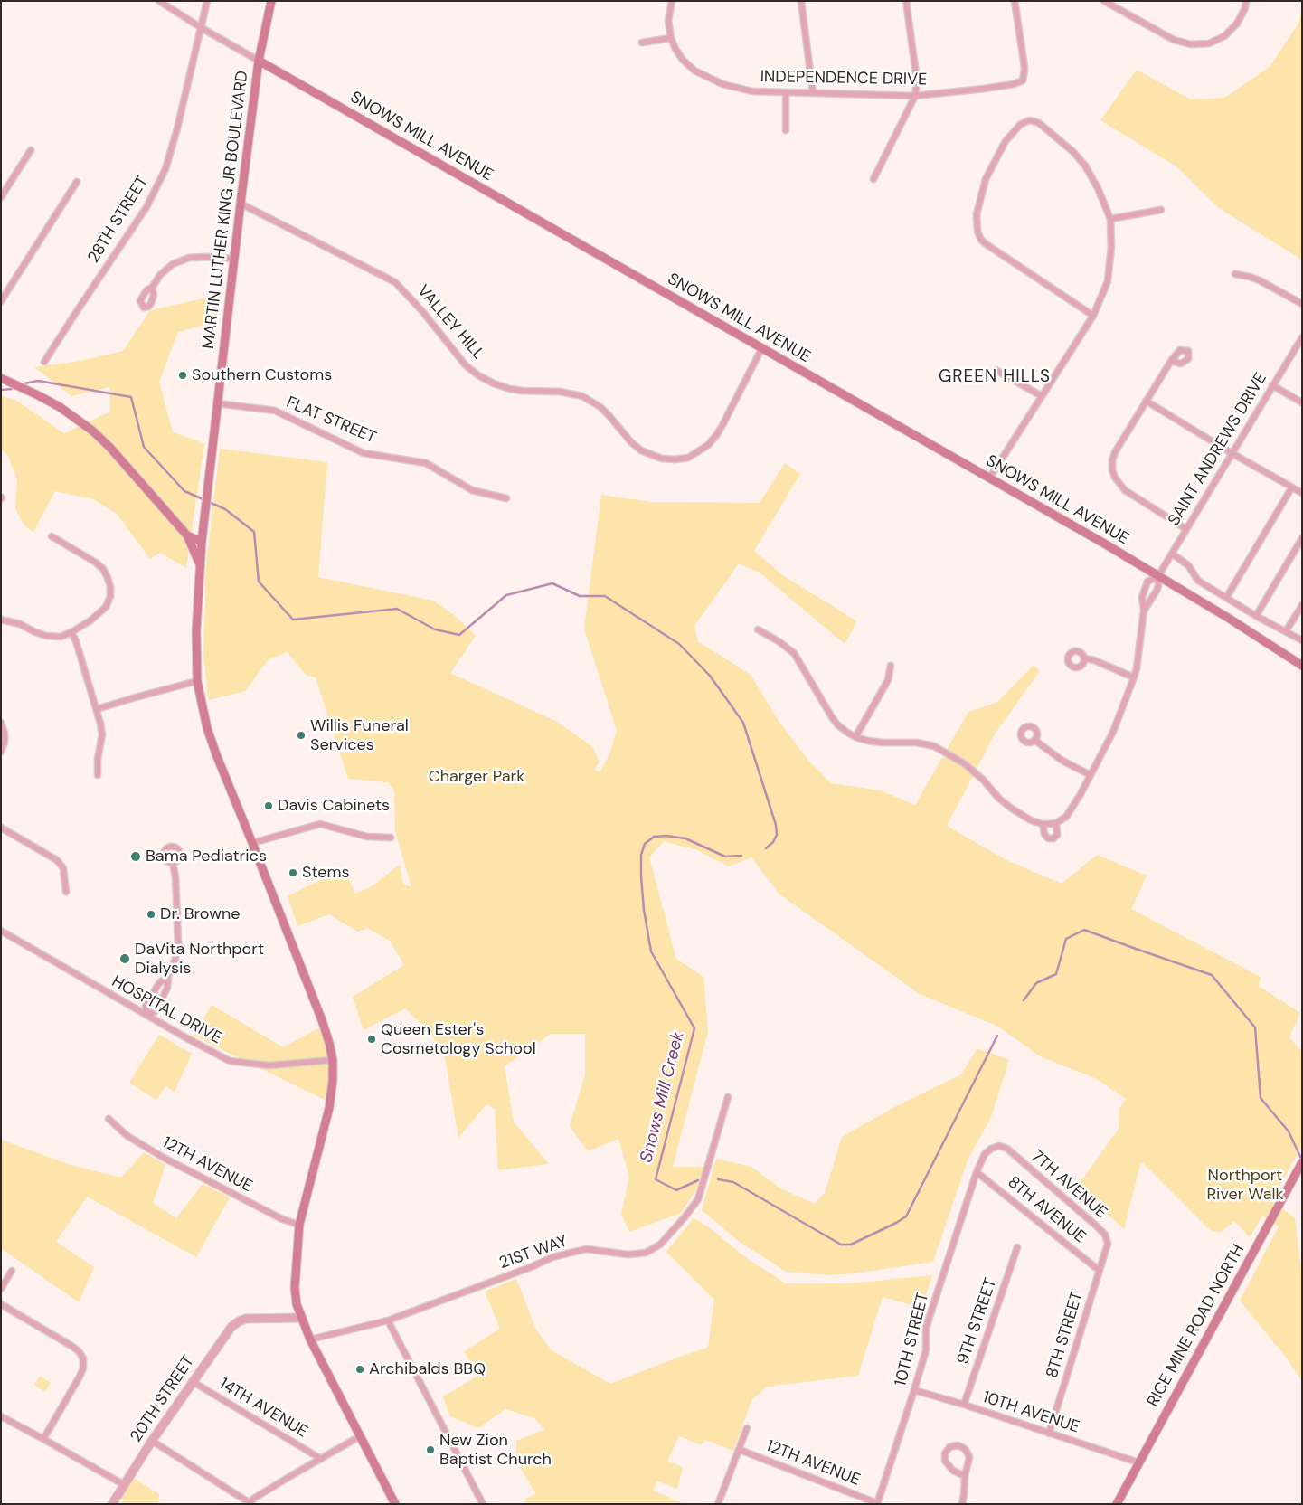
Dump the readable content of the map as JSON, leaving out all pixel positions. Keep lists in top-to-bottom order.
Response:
{
  "streets": {
    "main road": ["SNOWS MILL AVENUE", "MARTIN LUTHER KING JR BOULEVARD", "RICE MINE ROAD NORTH"],
    "street": [
      "INDEPENDENCE DRIVE",
      "28TH STREET",
      "VALLEY HILL",
      "FLAT STREET",
      "SAINT ANDREWS DRIVE",
      "HOSPITAL DRIVE",
      "12TH AVENUE",
      "7TH AVENUE",
      "8TH AVENUE",
      "21ST WAY",
      "9TH STREET",
      "8TH STREET",
      "10TH STREET",
      "20TH STREET",
      "14TH AVENUE",
      "10TH AVENUE"
    ]
  },
  "crossings": [
    ["SNOWS MILL AVENUE", "MARTIN LUTHER KING JR BOULEVARD"],
    ["SNOWS MILL AVENUE", "28TH STREET"],
    ["SNOWS MILL AVENUE", "VALLEY HILL"],
    ["SNOWS MILL AVENUE", "SAINT ANDREWS DRIVE"],
    ["MARTIN LUTHER KING JR BOULEVARD", "VALLEY HILL"],
    ["MARTIN LUTHER KING JR BOULEVARD", "FLAT STREET"],
    ["MARTIN LUTHER KING JR BOULEVARD", "HOSPITAL DRIVE"],
    ["MARTIN LUTHER KING JR BOULEVARD", "12TH AVENUE"],
    ["MARTIN LUTHER KING JR BOULEVARD", "21ST WAY"],
    ["MARTIN LUTHER KING JR BOULEVARD", "20TH STREET"],
    ["12TH AVENUE", "10TH STREET"],
    ["7TH AVENUE", "8TH STREET"],
    ["7TH AVENUE", "10TH STREET"],
    ["8TH AVENUE", "8TH STREET"],
    ["8TH AVENUE", "10TH STREET"],
    ["9TH STREET", "10TH AVENUE"],
    ["RICE MINE ROAD NORTH", "10TH AVENUE"],
    ["8TH STREET", "10TH AVENUE"],
    ["10TH STREET", "10TH AVENUE"],
    ["20TH STREET", "14TH AVENUE"]
  ],
  "districts": ["GREEN HILLS"],
  "water": ["Snows Mill Creek"],
  "parks": ["Charger Park", "Northport River Walk"],
  "places": [
    "Southern Customs",
    "Willis Funeral Services",
    "Davis Cabinets",
    "Bama Pediatrics",
    "Stems",
    "Dr. Browne",
    "DaVita Northport Dialysis",
    "Queen Ester's Cosmetology School",
    "Archibalds BBQ",
    "New Zion Baptist Church"
  ]
}
